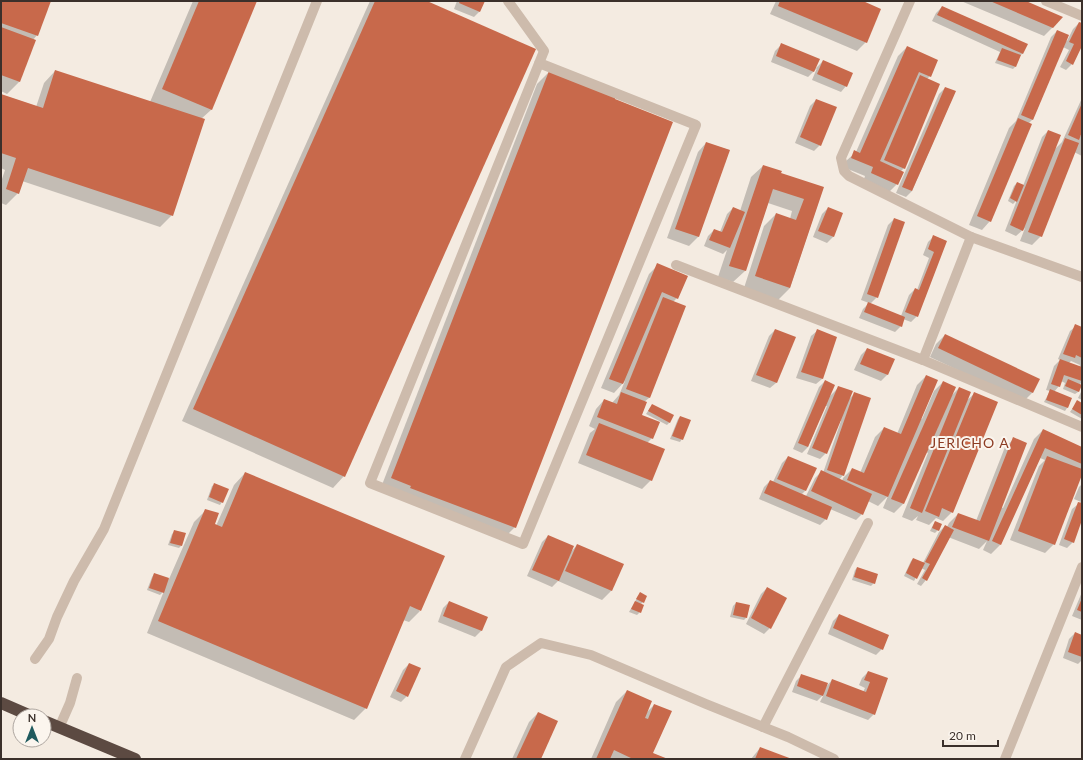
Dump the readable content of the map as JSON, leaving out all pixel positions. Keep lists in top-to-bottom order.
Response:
{
  "districts": ["JERICHO A"],
  "scale_bar": "20 m",
  "north": "top"
}
